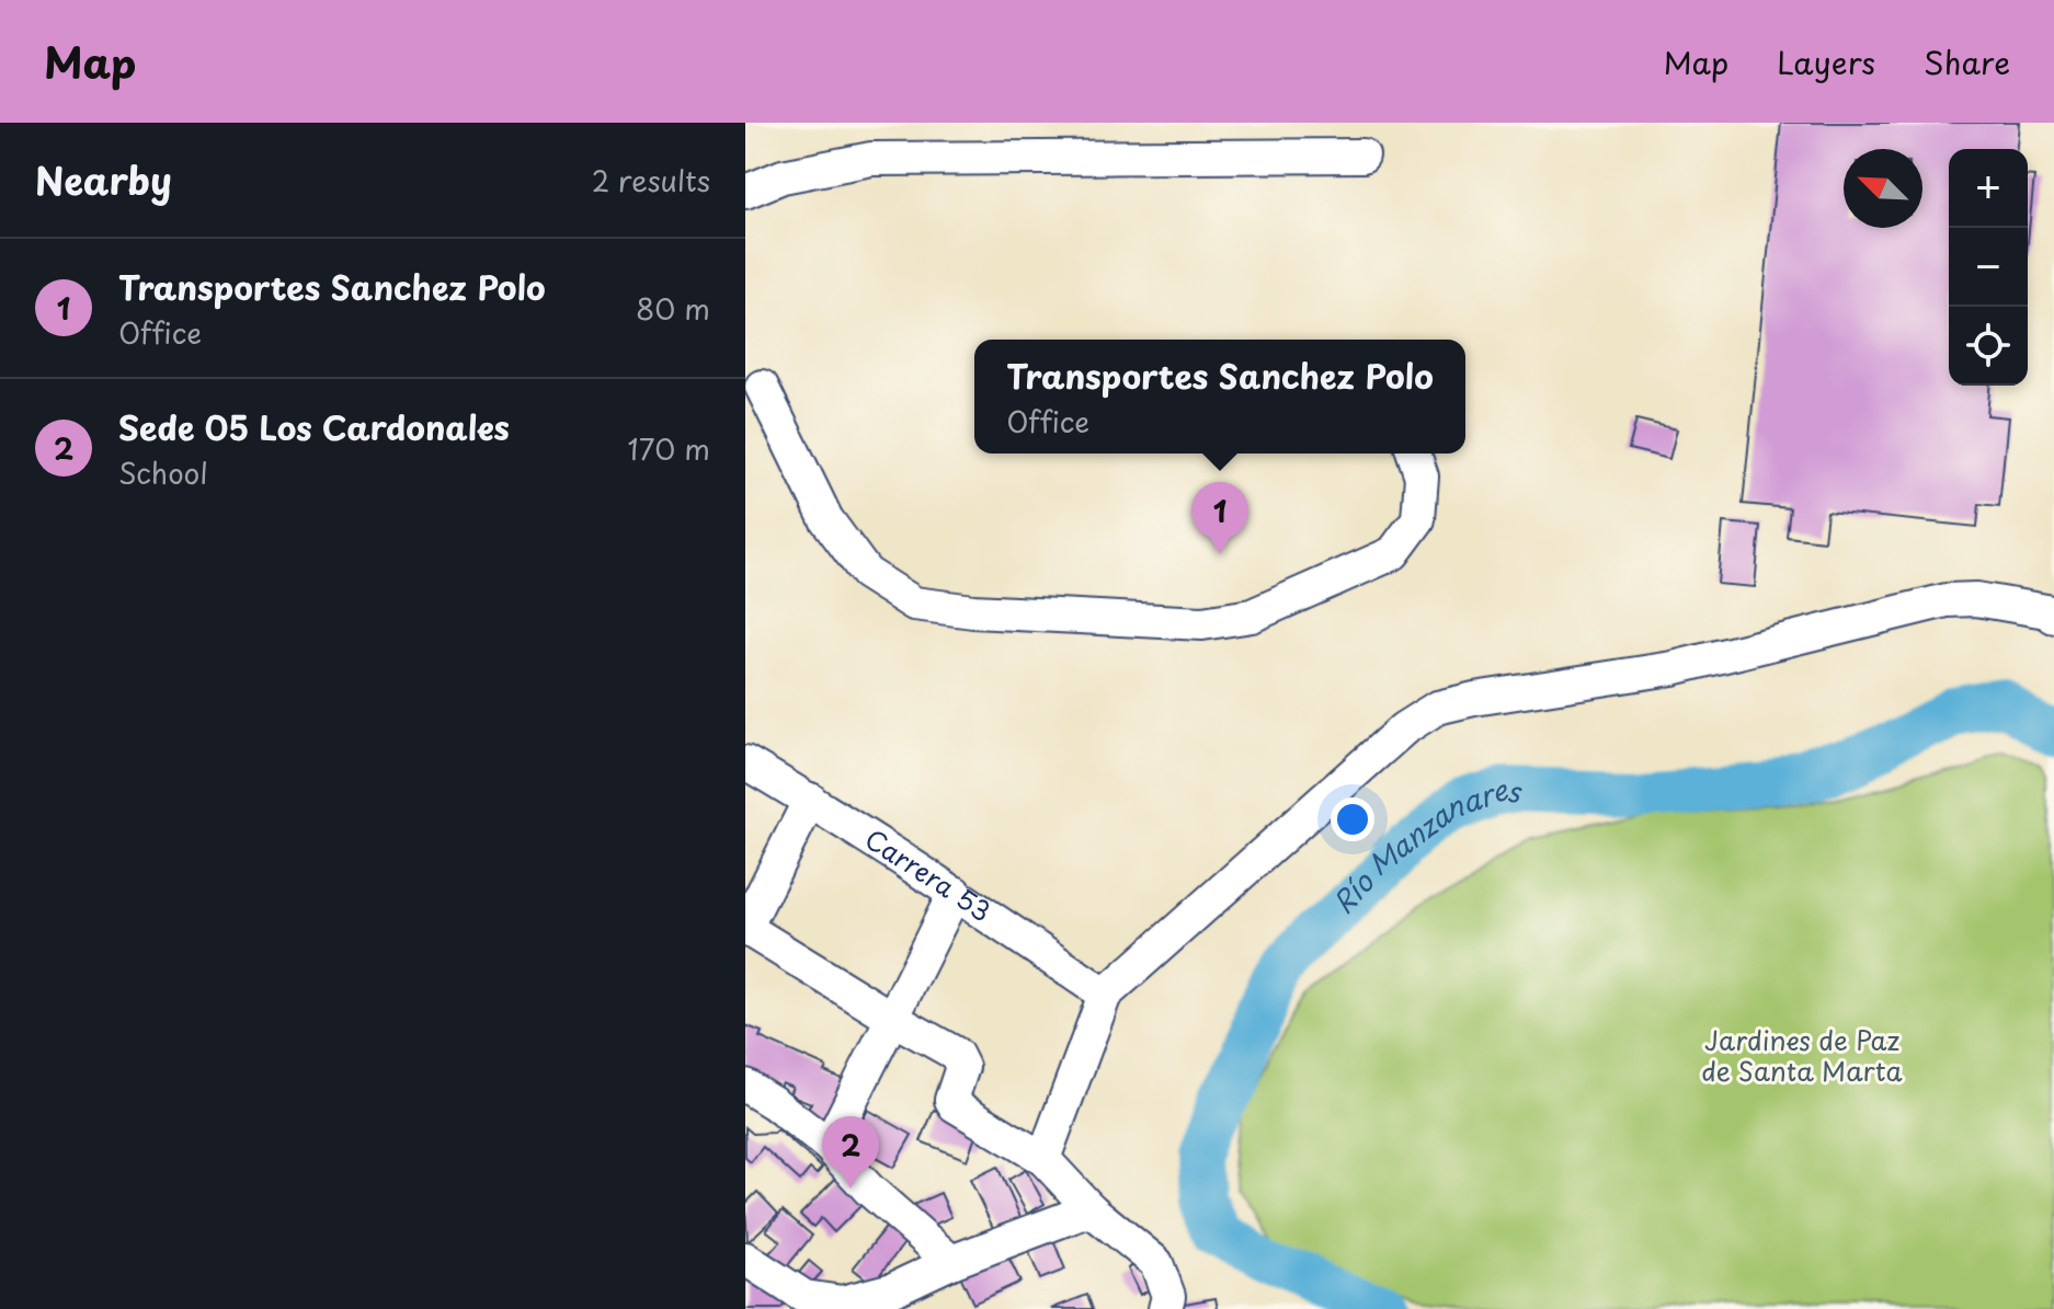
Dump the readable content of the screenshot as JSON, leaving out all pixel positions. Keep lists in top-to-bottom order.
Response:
{
  "streets": {
    "street": ["Carrera 53"]
  },
  "water": ["Río Manzanares"],
  "parks": ["Jardines de Paz de Santa Marta"],
  "north": "top left",
  "page": {
    "header": "Map",
    "nav": ["Map", "Layers", "Share"],
    "heading": ["Nearby", "2 results"],
    "map_buttons": ["+", "−"],
    "list": [
      {
        "mark": "1",
        "name": "Transportes Sanchez Polo",
        "note": "Office",
        "value": "80 m"
      },
      {
        "mark": "2",
        "name": "Sede 05 Los Cardonales",
        "note": "School",
        "value": "170 m"
      }
    ],
    "popup": ["Transportes Sanchez Polo", "Office"],
    "pins": ["1", "2"]
  }
}
